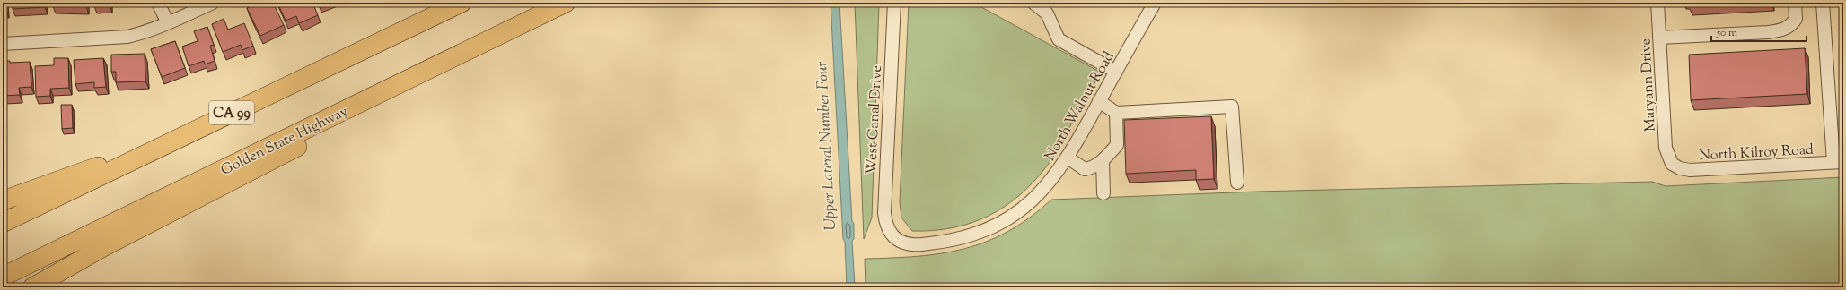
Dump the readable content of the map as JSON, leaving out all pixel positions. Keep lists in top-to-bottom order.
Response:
{
  "streets": {
    "highway": ["CA 99", "Golden State Highway"],
    "street": [
      "Maryann Drive",
      "North Walnut Road",
      "West Canal Drive",
      "North Kilroy Road"
    ]
  },
  "crossings": [
    ["Maryann Drive", "North Kilroy Road"],
    ["North Walnut Road", "West Canal Drive"]
  ],
  "water": ["Upper Lateral Number Four"],
  "scale_bar": "50 m"
}
